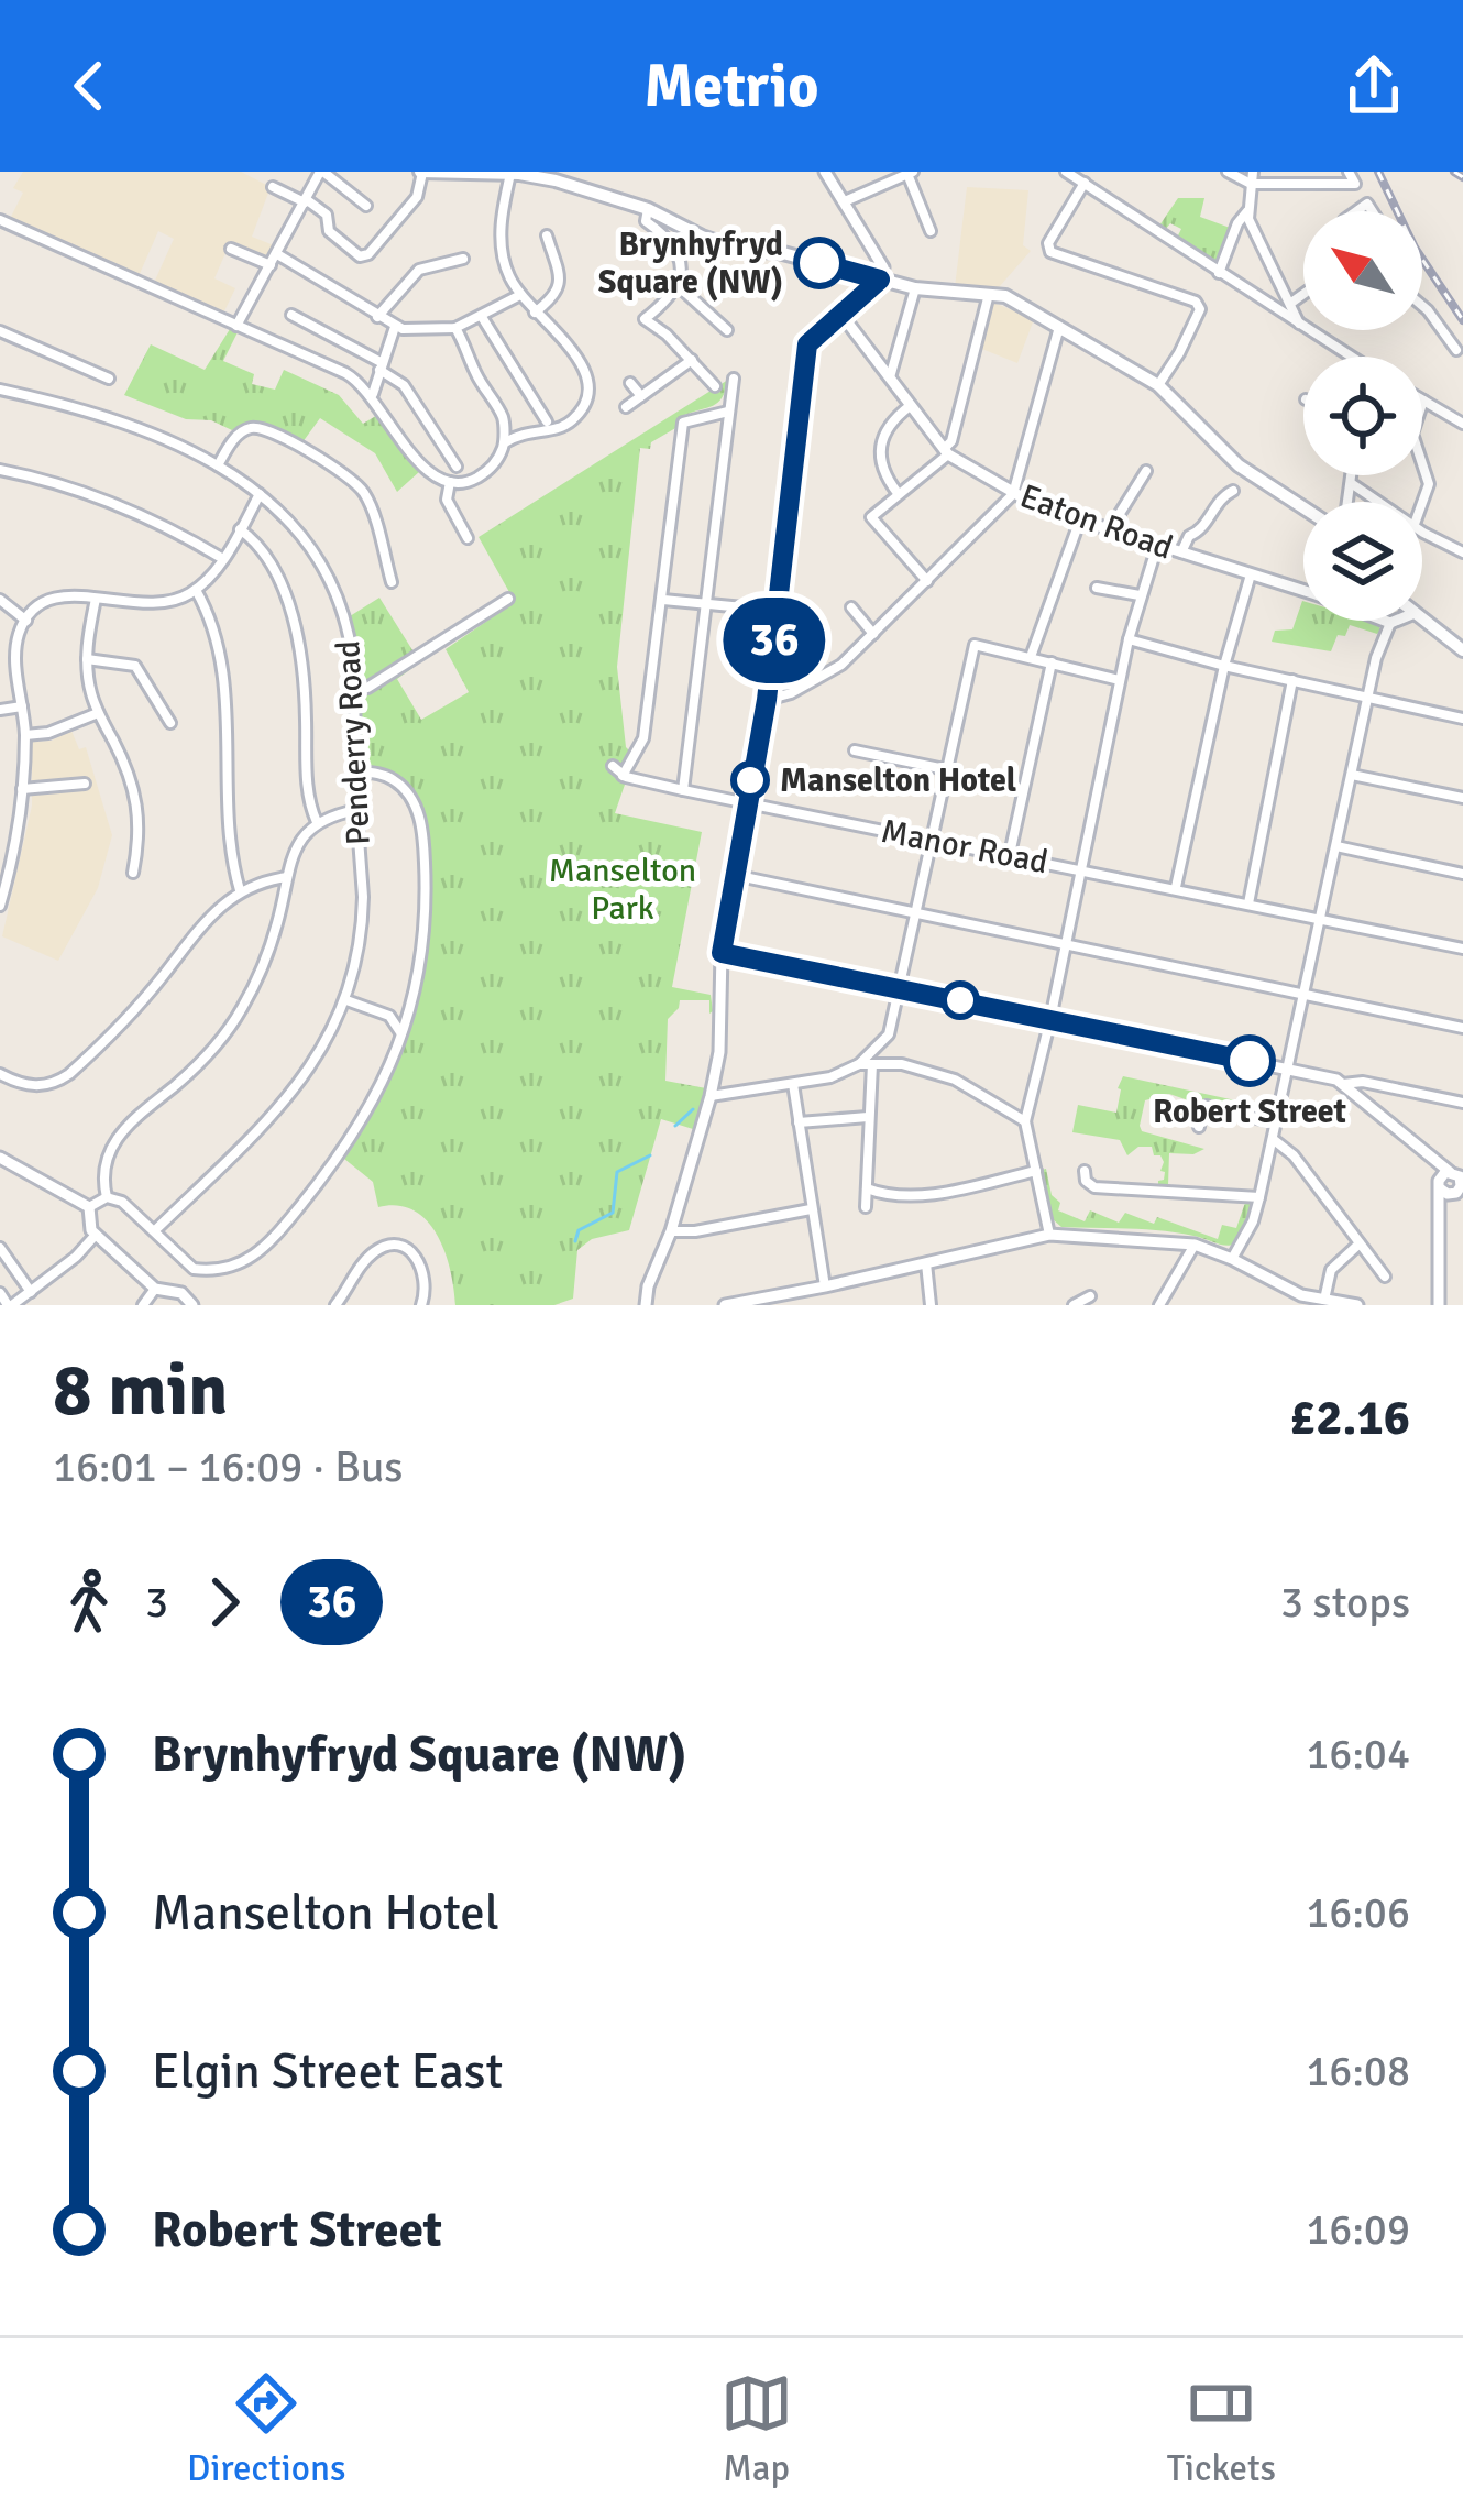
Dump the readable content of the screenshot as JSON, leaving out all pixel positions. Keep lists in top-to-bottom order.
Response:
{
  "streets": {
    "street": ["Eaton Road", "Penderry Road", "Manor Road"]
  },
  "parks": ["Manselton Park"],
  "places": ["Brynhyfryd Square (NW)", "Manselton Hotel", "Robert Street"],
  "lines": ["bus line 36"],
  "north": "top left",
  "page": {
    "header": "Metrio",
    "on_map": "36",
    "heading": ["8 min", "16:01 – 16:09 · Bus", "£2.16"],
    "legs": ["3", "36", "3 stops"],
    "list": [
      {
        "name": "Brynhyfryd Square (NW)",
        "value": "16:04"
      },
      {
        "name": "Manselton Hotel",
        "value": "16:06"
      },
      {
        "name": "Elgin Street East",
        "value": "16:08"
      },
      {
        "name": "Robert Street",
        "value": "16:09"
      }
    ],
    "tabs": ["Directions", "Map", "Tickets"]
  }
}
